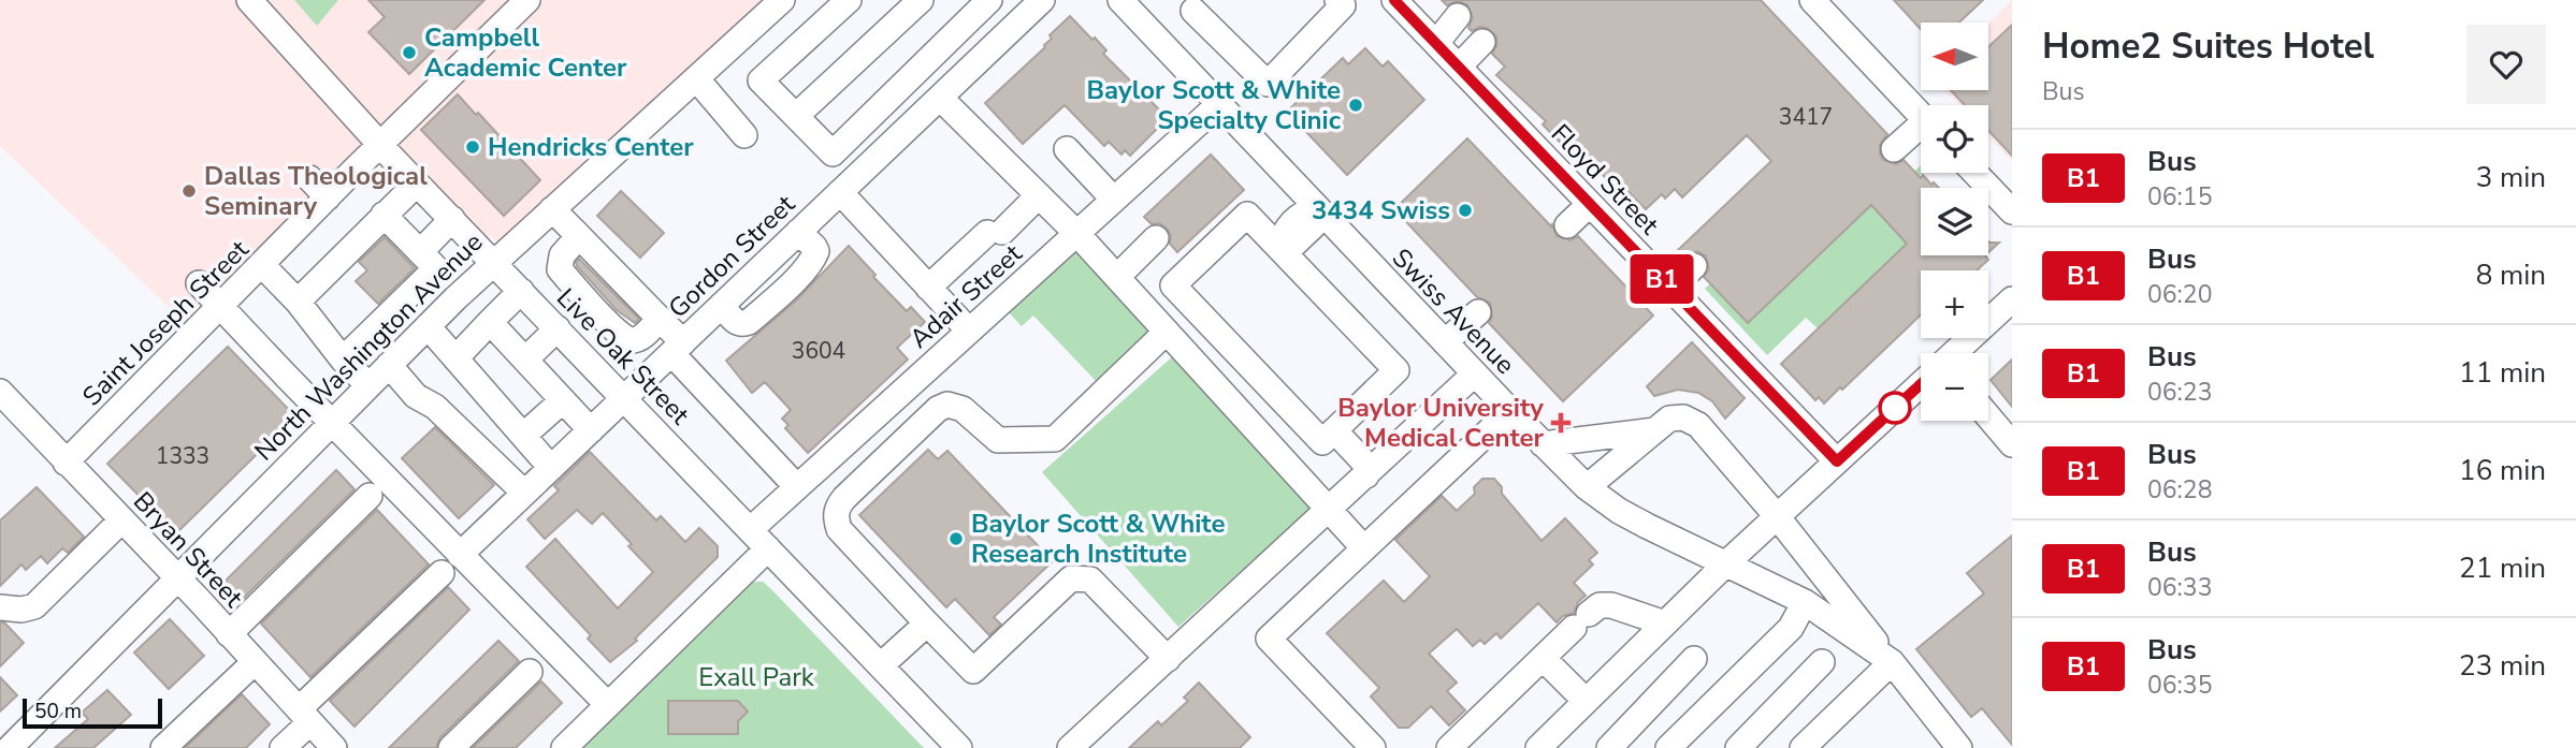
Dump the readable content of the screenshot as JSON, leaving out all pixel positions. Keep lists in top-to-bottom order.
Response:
{
  "streets": {
    "street": [
      "Floyd Street",
      "Gordon Street",
      "Adair Street",
      "Swiss Avenue",
      "Saint Joseph Street",
      "North Washington Avenue",
      "Live Oak Street",
      "Bryan Street"
    ]
  },
  "crossings": [
    ["Gordon Street", "Live Oak Street"],
    ["Adair Street", "Swiss Avenue"],
    ["Adair Street", "Live Oak Street"],
    ["Saint Joseph Street", "Live Oak Street"],
    ["Saint Joseph Street", "Bryan Street"],
    ["North Washington Avenue", "Live Oak Street"],
    ["North Washington Avenue", "Bryan Street"]
  ],
  "parks": ["Exall Park"],
  "places": {
    "other": [
      "Campbell Academic Center",
      "Baylor Scott & White Specialty Clinic",
      "Hendricks Center",
      "Dallas Theological Seminary",
      "3434 Swiss",
      "Baylor Scott & White Research Institute"
    ],
    "health": ["Baylor University Medical Center"]
  },
  "lines": ["bus line B1"],
  "house_numbers": ["3417", "3604", "1333"],
  "scale_bar": "50 m",
  "north": "left",
  "page": {
    "on_map": "B1",
    "heading": ["Home2 Suites Hotel", "Bus"],
    "map_buttons": ["+", "−"],
    "list": [
      {
        "mark": "B1",
        "name": "Bus",
        "note": "06:15",
        "value": "3 min"
      },
      {
        "mark": "B1",
        "name": "Bus",
        "note": "06:20",
        "value": "8 min"
      },
      {
        "mark": "B1",
        "name": "Bus",
        "note": "06:23",
        "value": "11 min"
      },
      {
        "mark": "B1",
        "name": "Bus",
        "note": "06:28",
        "value": "16 min"
      },
      {
        "mark": "B1",
        "name": "Bus",
        "note": "06:33",
        "value": "21 min"
      },
      {
        "mark": "B1",
        "name": "Bus",
        "note": "06:35",
        "value": "23 min"
      }
    ],
    "scale": "50 m"
  }
}
